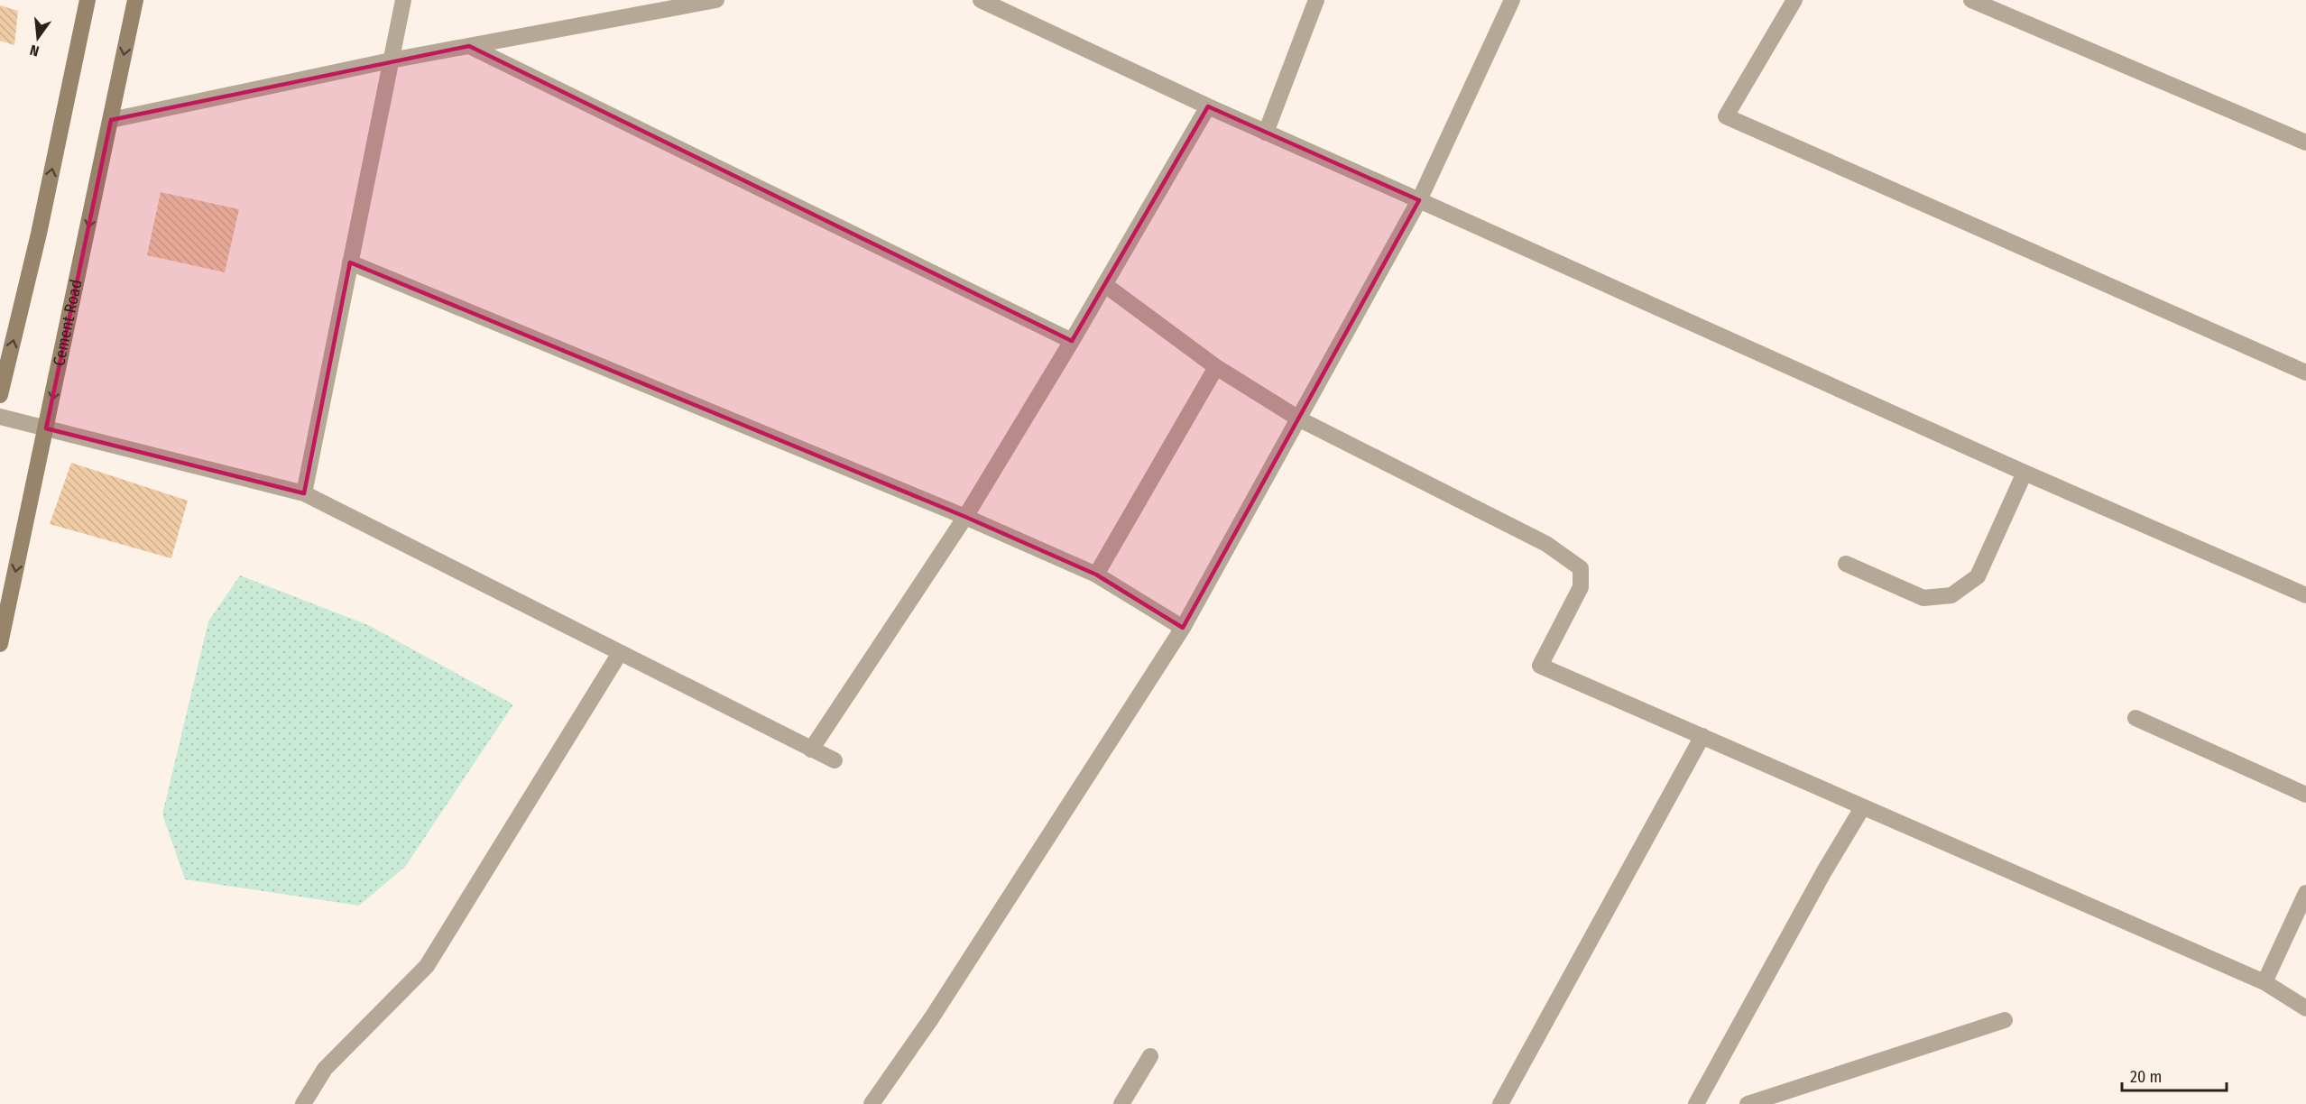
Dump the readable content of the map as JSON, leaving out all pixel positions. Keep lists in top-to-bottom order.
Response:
{
  "streets": {
    "main road": ["Cement Road"]
  },
  "scale_bar": "20 m",
  "north": "bottom"
}
